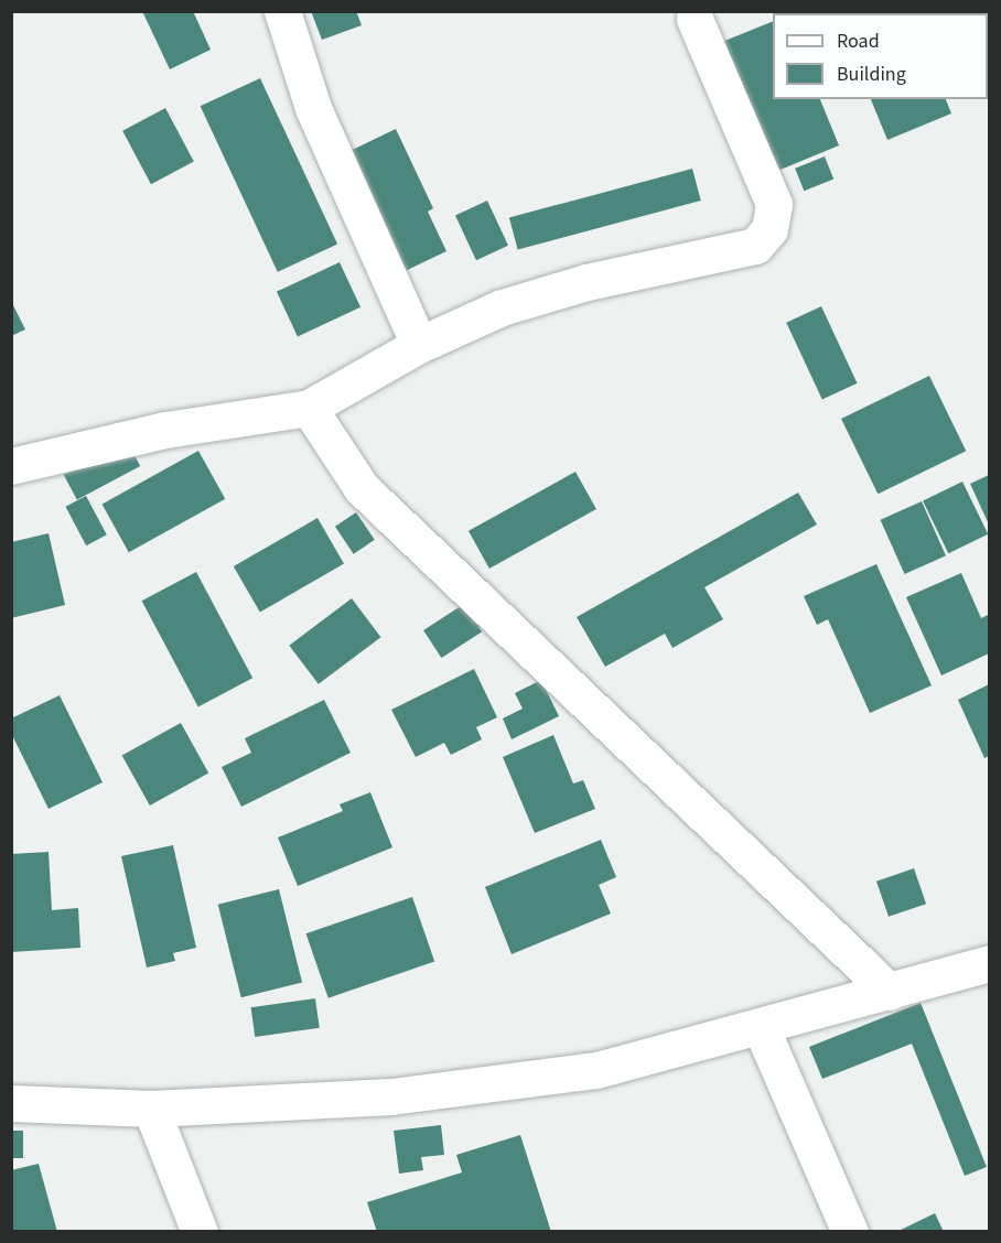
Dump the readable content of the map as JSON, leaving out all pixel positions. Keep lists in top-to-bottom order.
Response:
{
  "legend": ["Road", "Building"]
}
